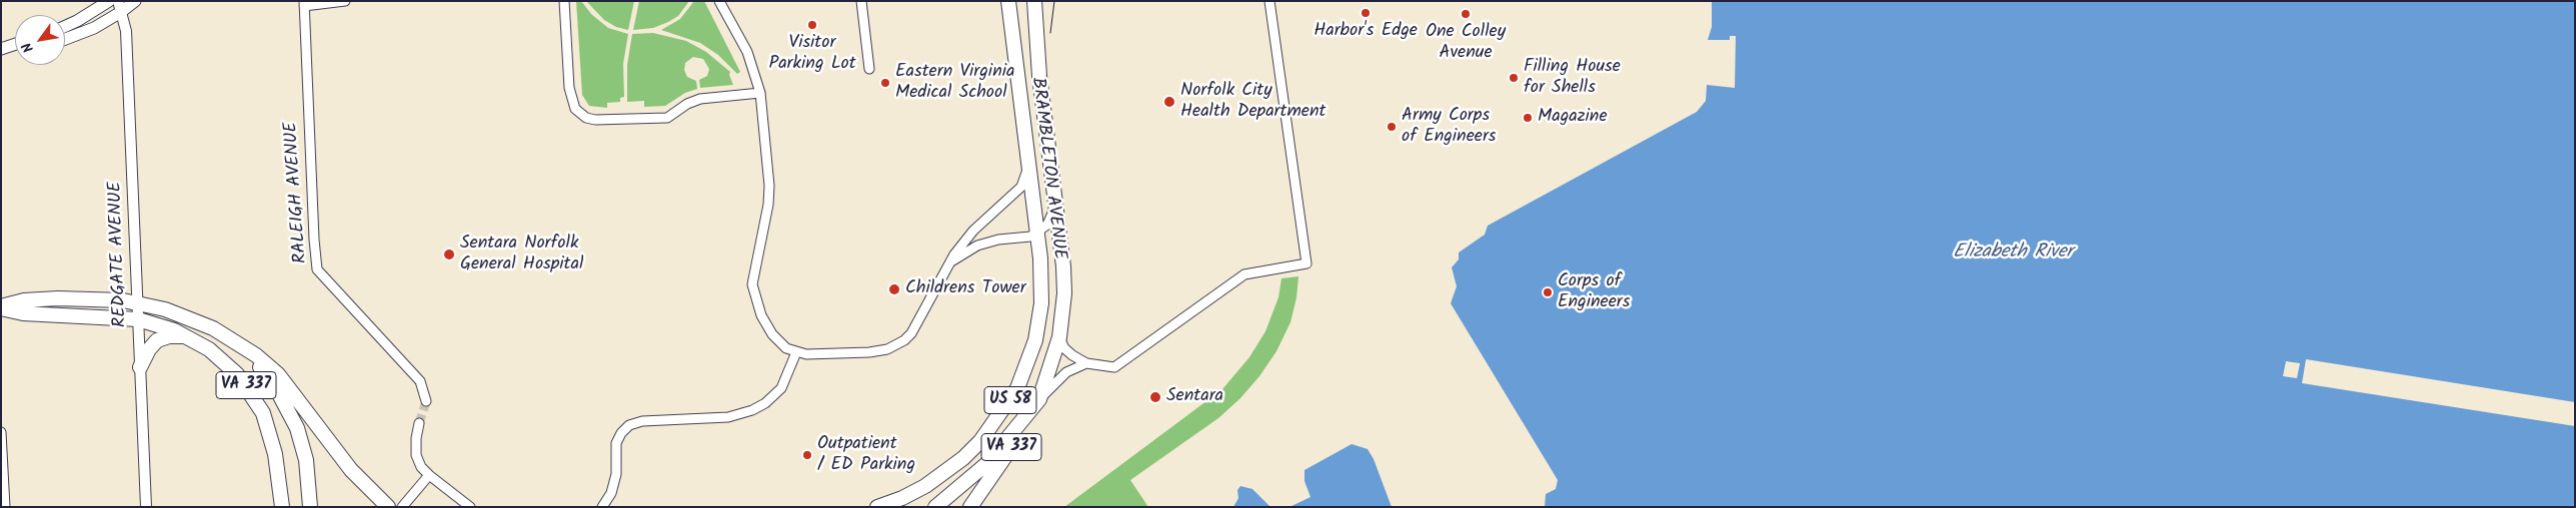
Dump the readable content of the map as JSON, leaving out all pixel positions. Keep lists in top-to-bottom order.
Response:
{
  "streets": {
    "main road": ["BRAMBLETON AVENUE", "VA 337", "US 58"],
    "street": ["RALEIGH AVENUE", "REDGATE AVENUE"]
  },
  "crossings": [
    ["BRAMBLETON AVENUE", "VA 337"],
    ["REDGATE AVENUE", "VA 337"]
  ],
  "water": ["Elizabeth River"],
  "places": [
    "Harbor's Edge",
    "One Colley Avenue",
    "Visitor Parking Lot",
    "Filling House for Shells",
    "Eastern Virginia Medical School",
    "Norfolk City Health Department",
    "Magazine",
    "Army Corps of Engineers",
    "Sentara Norfolk General Hospital",
    "Childrens Tower",
    "Corps of Engineers",
    "Sentara",
    "Outpatient / ED Parking"
  ],
  "north": "bottom left"
}
